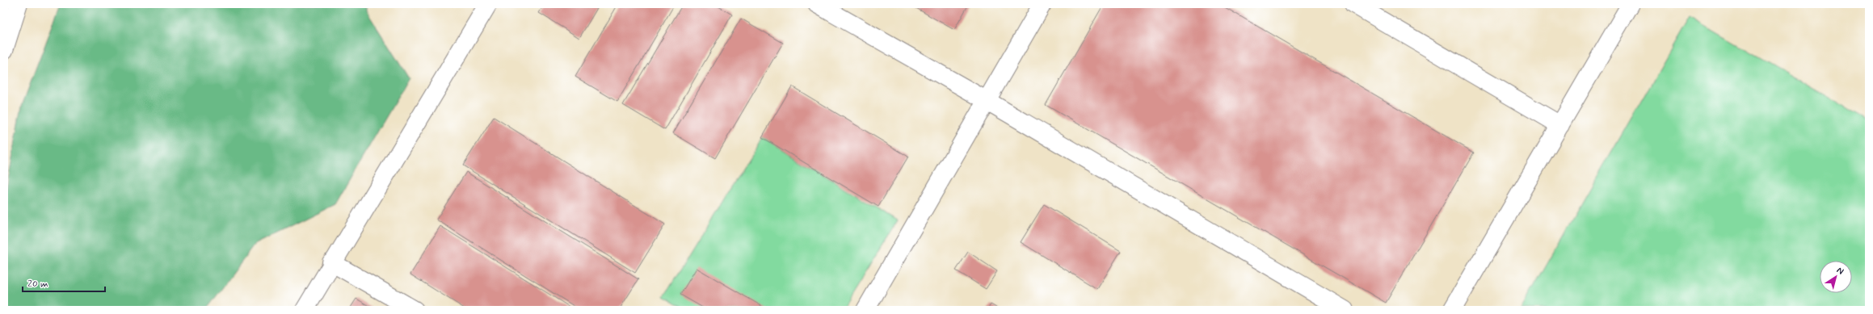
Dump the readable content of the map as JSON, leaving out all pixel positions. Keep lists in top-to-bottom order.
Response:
{
  "scale_bar": "20 m",
  "north": "top right"
}
